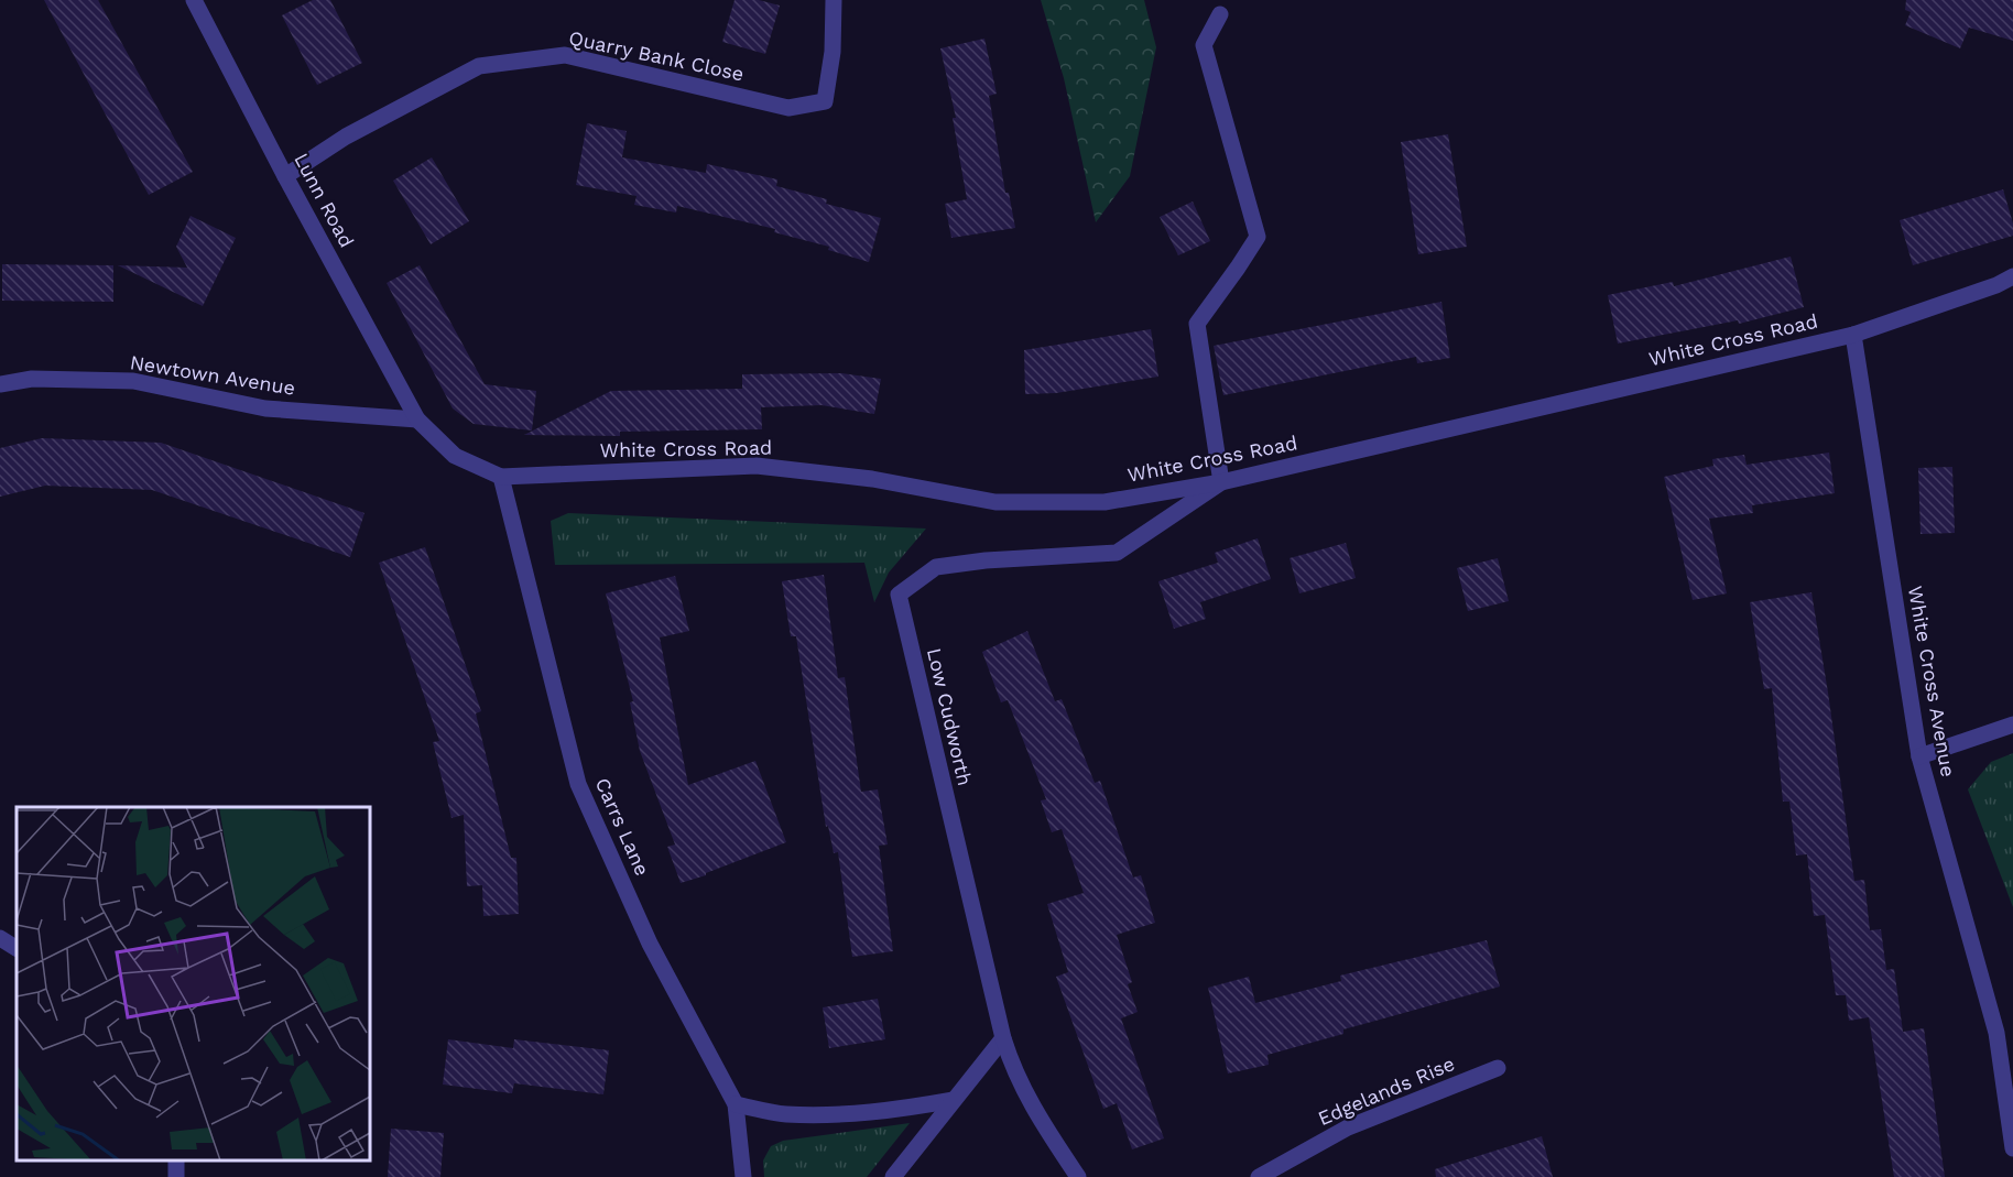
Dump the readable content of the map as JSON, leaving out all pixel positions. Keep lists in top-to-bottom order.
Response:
{
  "streets": {
    "street": [
      "Quarry Bank Close",
      "Lunn Road",
      "White Cross Road",
      "Newtown Avenue",
      "White Cross Avenue",
      "Low Cudworth",
      "Carrs Lane",
      "Edgelands Rise"
    ]
  },
  "crossings": [
    ["Quarry Bank Close", "Lunn Road"],
    ["Lunn Road", "White Cross Road"],
    ["Lunn Road", "Newtown Avenue"],
    ["White Cross Road", "Newtown Avenue"],
    ["White Cross Road", "White Cross Avenue"],
    ["White Cross Road", "Low Cudworth"],
    ["White Cross Road", "Carrs Lane"]
  ]
}
